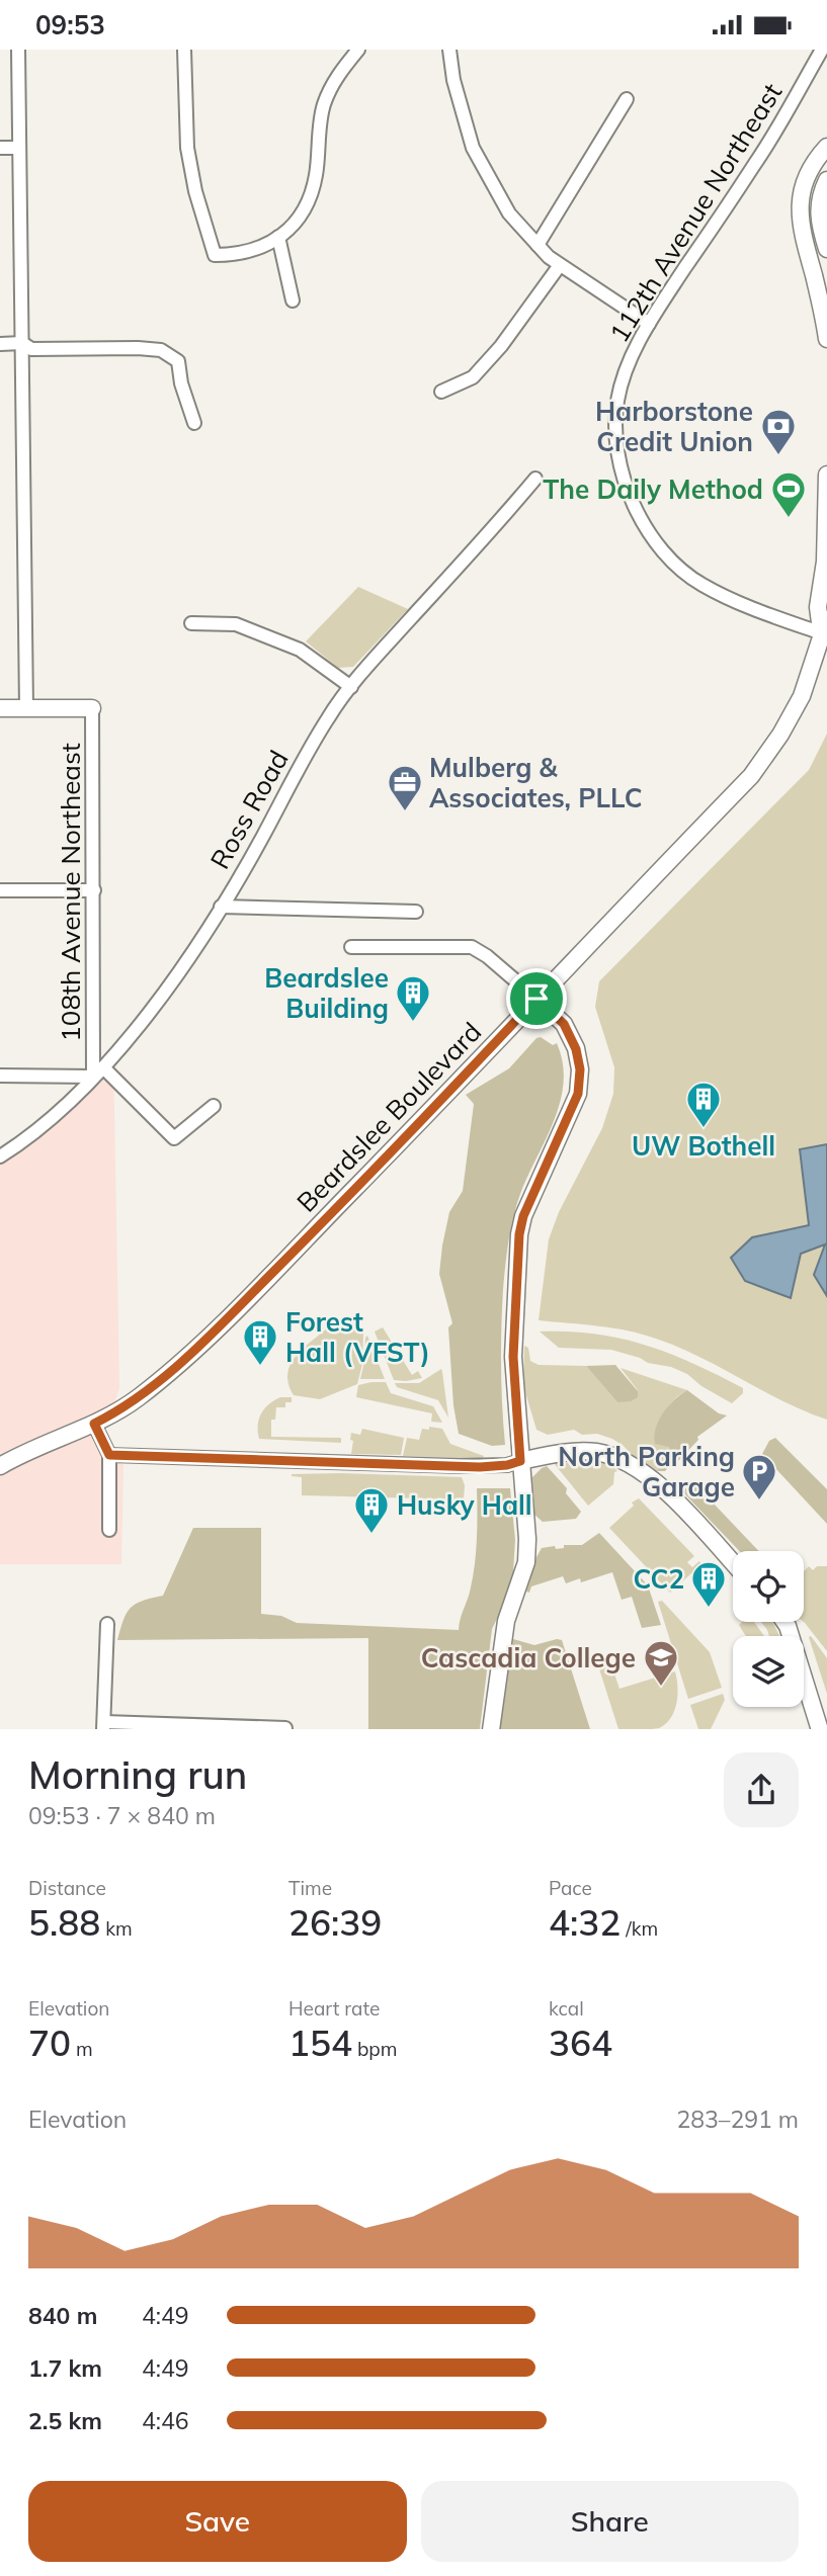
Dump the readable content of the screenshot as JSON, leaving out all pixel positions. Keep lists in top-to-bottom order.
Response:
{
  "streets": {
    "main road": ["Beardslee Boulevard"],
    "street": ["112th Avenue Northeast", "Ross Road", "108th Avenue Northeast"]
  },
  "crossings": [
    ["112th Avenue Northeast", "Beardslee Boulevard"],
    ["Ross Road", "108th Avenue Northeast"]
  ],
  "places": {
    "bank": ["Harborstone Credit Union"],
    "sports": ["The Daily Method"],
    "office": ["Mulberg & Associates, PLLC"],
    "building": [
      "Beardslee Building",
      "UW Bothell",
      "Forest Hall (VFST)",
      "Husky Hall",
      "CC2"
    ],
    "parking": ["North Parking Garage"],
    "school or university": ["Cascadia College"]
  },
  "page": {
    "status": "09:53",
    "heading": ["Morning run", "09:53 · 7 × 840 m"],
    "stats": [
      ["Distance", "5.88 km"],
      ["Time", "26:39"],
      ["Pace", "4:32 /km"],
      ["Elevation", "70 m"],
      ["Heart rate", "154 bpm"],
      ["kcal", "364"]
    ],
    "chart": ["Elevation", "283–291 m"],
    "list": [
      {
        "name": "840 m",
        "note": "4:49"
      },
      {
        "name": "1.7 km",
        "note": "4:49"
      },
      {
        "name": "2.5 km",
        "note": "4:46"
      }
    ],
    "buttons": ["Save", "Share"]
  }
}
